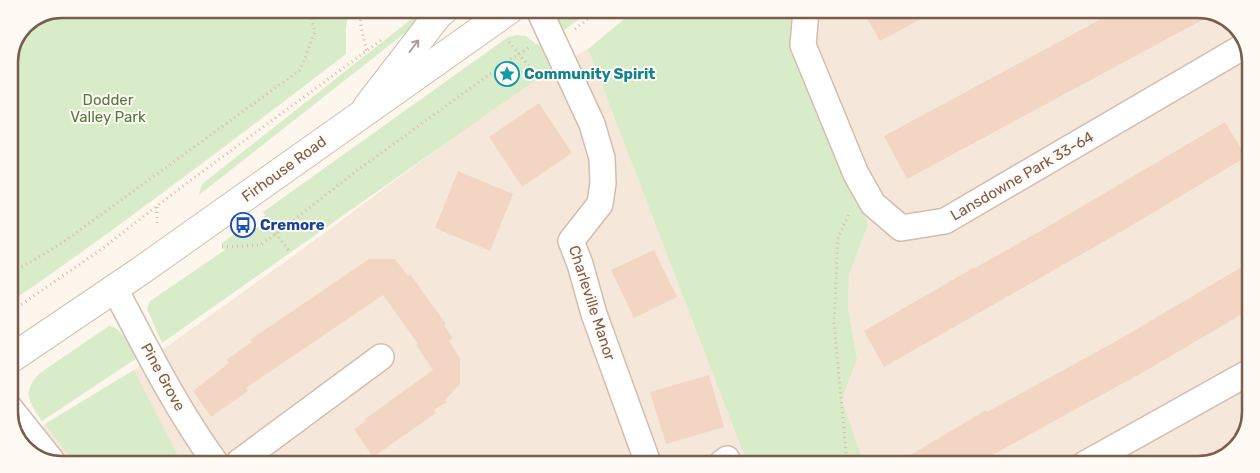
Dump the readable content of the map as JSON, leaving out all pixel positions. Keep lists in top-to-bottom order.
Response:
{
  "streets": {
    "main road": ["Firhouse Road"],
    "street": ["Lansdowne Park 33-64", "Charleville Manor", "Pine Grove"]
  },
  "crossings": [
    ["Firhouse Road", "Pine Grove"]
  ],
  "parks": ["Dodder Valley Park"],
  "places": {
    "place": ["Community Spirit"],
    "bus stop": ["Cremore"]
  }
}
